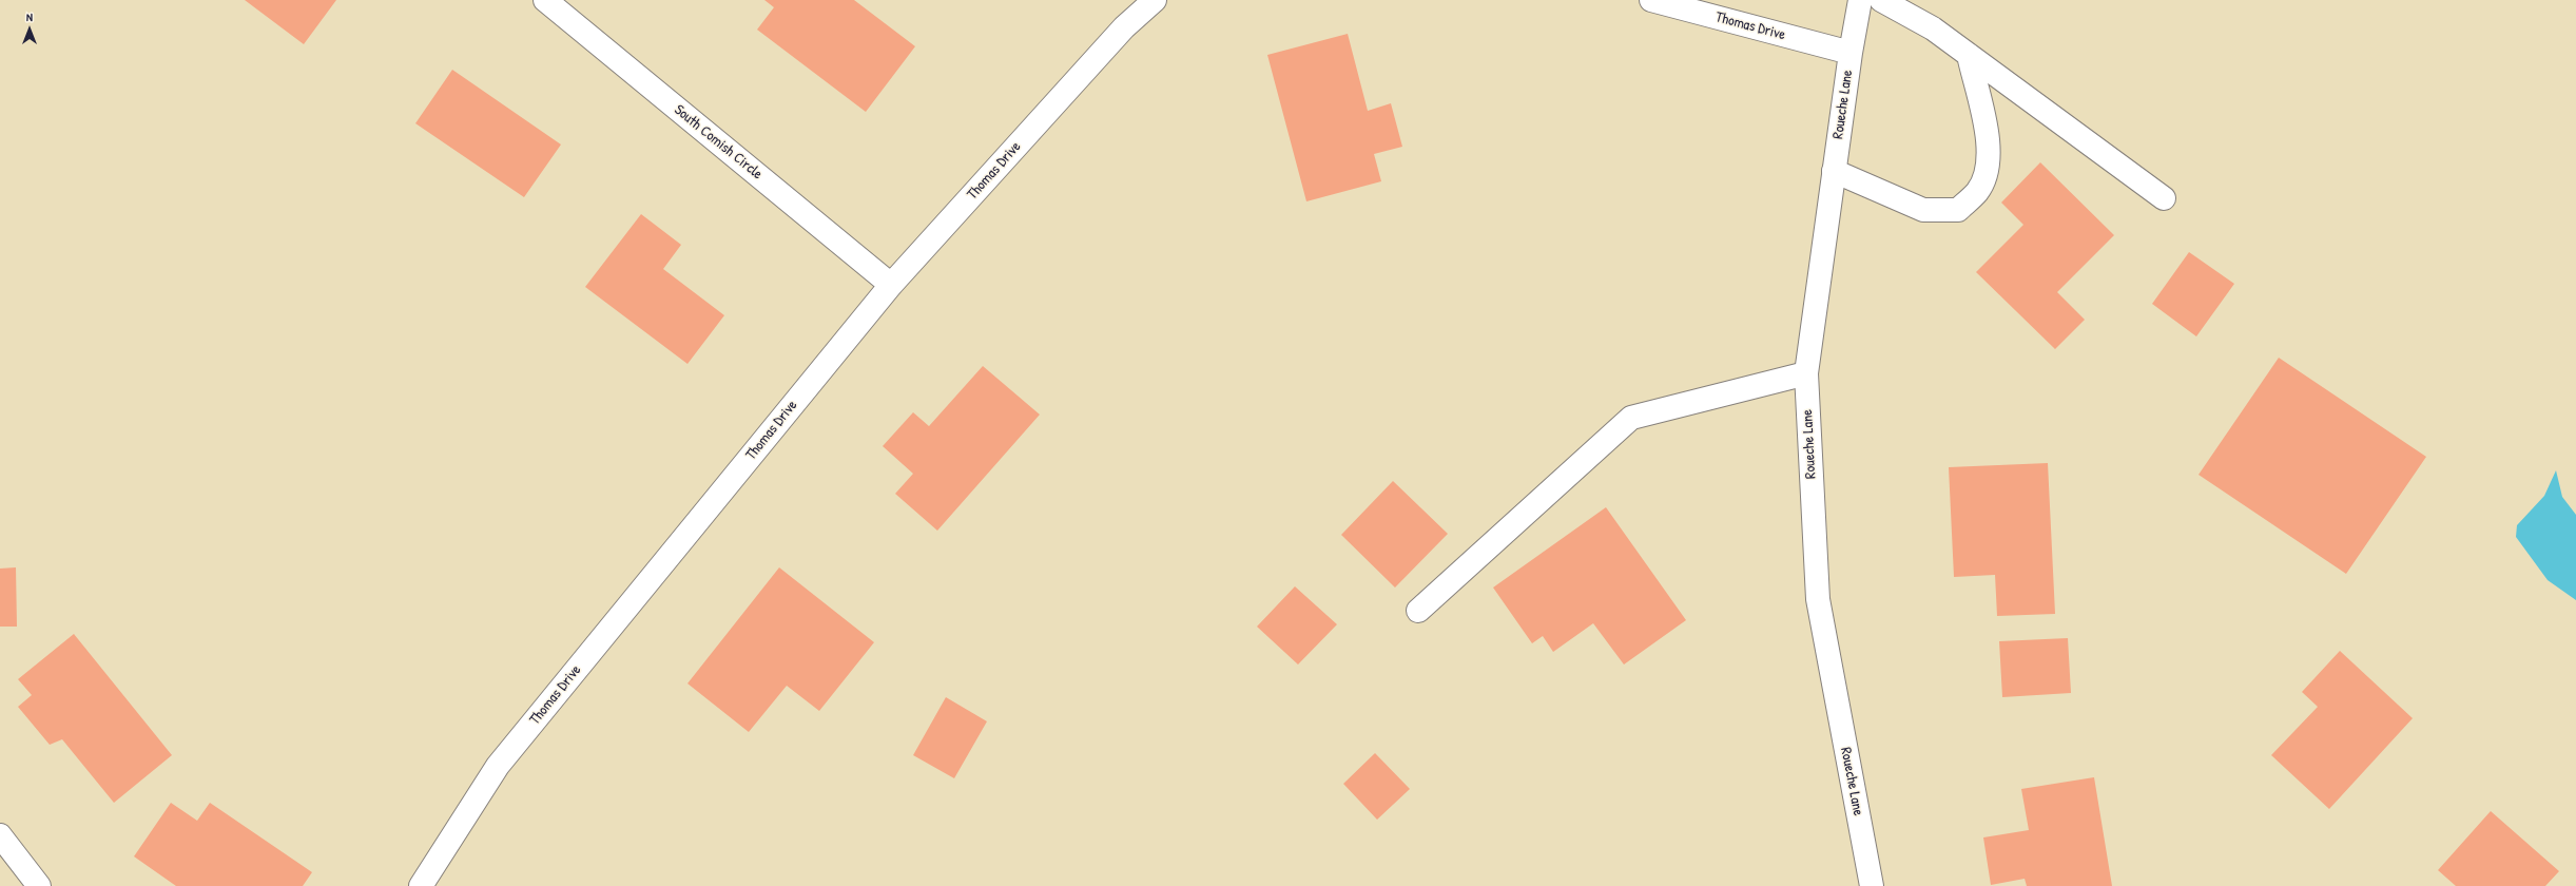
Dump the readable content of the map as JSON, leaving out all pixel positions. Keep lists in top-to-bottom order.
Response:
{
  "streets": {
    "street": ["Thomas Drive", "Roueche Lane", "South Comish Circle"]
  },
  "crossings": [
    ["Thomas Drive", "Roueche Lane"],
    ["Thomas Drive", "South Comish Circle"]
  ],
  "north": "top"
}
